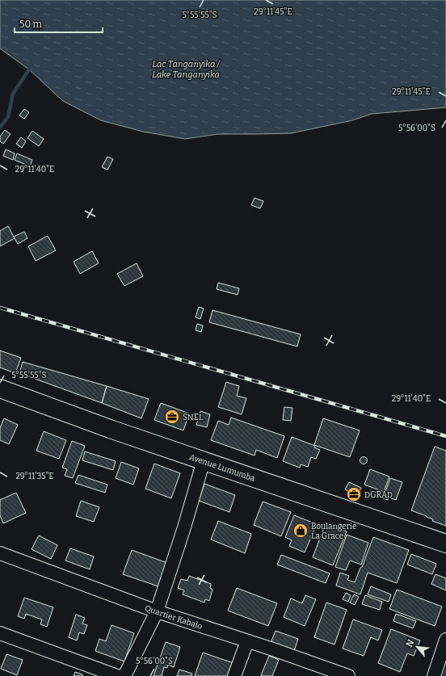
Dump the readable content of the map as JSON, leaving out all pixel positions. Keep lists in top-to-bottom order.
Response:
{
  "streets": {
    "highway": ["Avenue Lumumba"],
    "street": ["Quartier Kabalo"]
  },
  "water": ["Lac Tanganyika / Lake Tanganyika"],
  "places": {
    "office": ["SNEL", "DGRAD"],
    "shop": ["Boulangerie La Grace"]
  },
  "scale_bar": "50 m",
  "north": "top left",
  "coordinates": [
    "29°11'45\"E",
    "5°55'55\"S",
    "5°56'00\"S",
    "29°11'40\"E",
    "29°11'35\"E"
  ]
}
